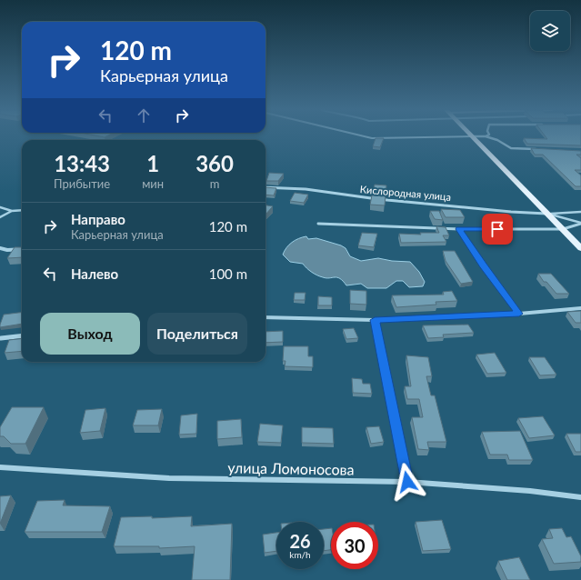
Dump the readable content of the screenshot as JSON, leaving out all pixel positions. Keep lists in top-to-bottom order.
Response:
{
  "streets": {
    "street": ["Кислородная улица", "улица Ломоносова"]
  },
  "page": {
    "turn": ["120 m", "Карьерная улица"],
    "eta": [
      "13:43",
      "Прибытие",
      "1",
      "мин",
      "360",
      "m"
    ],
    "list": [
      {
        "name": "Направо",
        "note": "Карьерная улица",
        "value": "120 m"
      },
      {
        "name": "Налево",
        "value": "100 m"
      }
    ],
    "buttons": ["Выход", "Поделиться"],
    "speed": "26 km/h",
    "limit": "30"
  }
}
